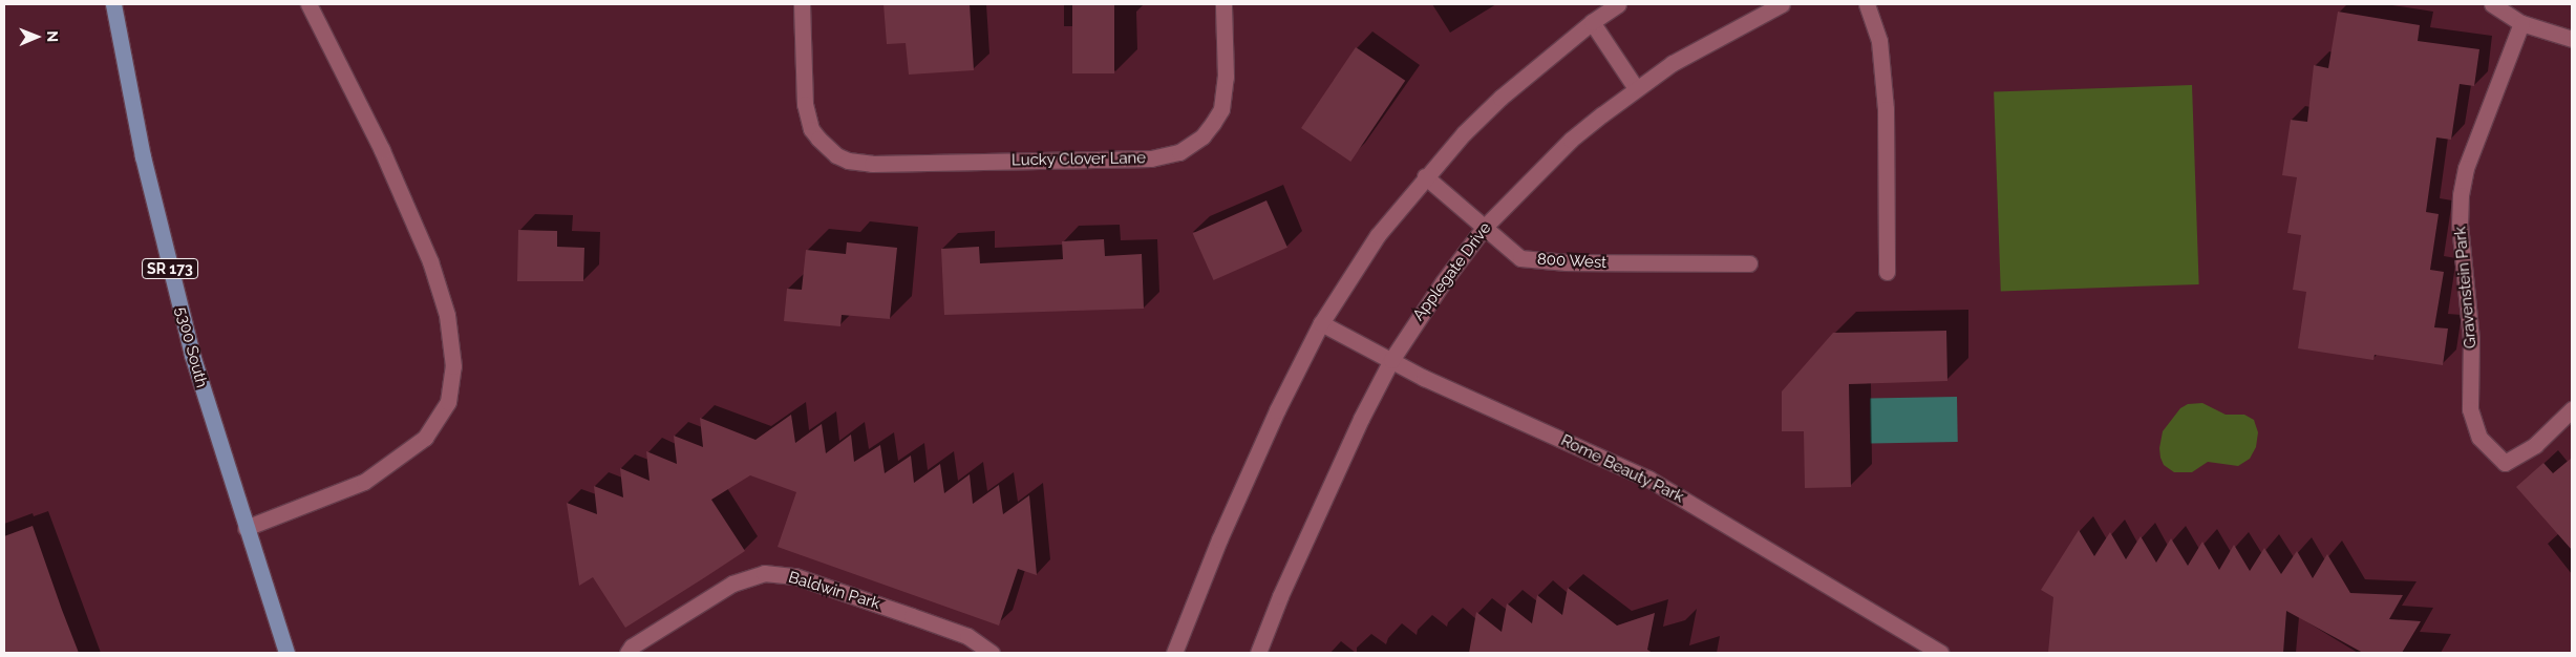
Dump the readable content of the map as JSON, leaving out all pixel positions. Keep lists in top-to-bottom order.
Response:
{
  "streets": {
    "main road": ["SR 173", "5300 South"],
    "street": [
      "Lucky Clover Lane",
      "800 West",
      "Applegate Drive",
      "Gravenstein Park",
      "Rome Beauty Park",
      "Baldwin Park"
    ]
  },
  "crossings": [
    ["800 West", "Applegate Drive"],
    ["Applegate Drive", "Rome Beauty Park"]
  ],
  "north": "right"
}
